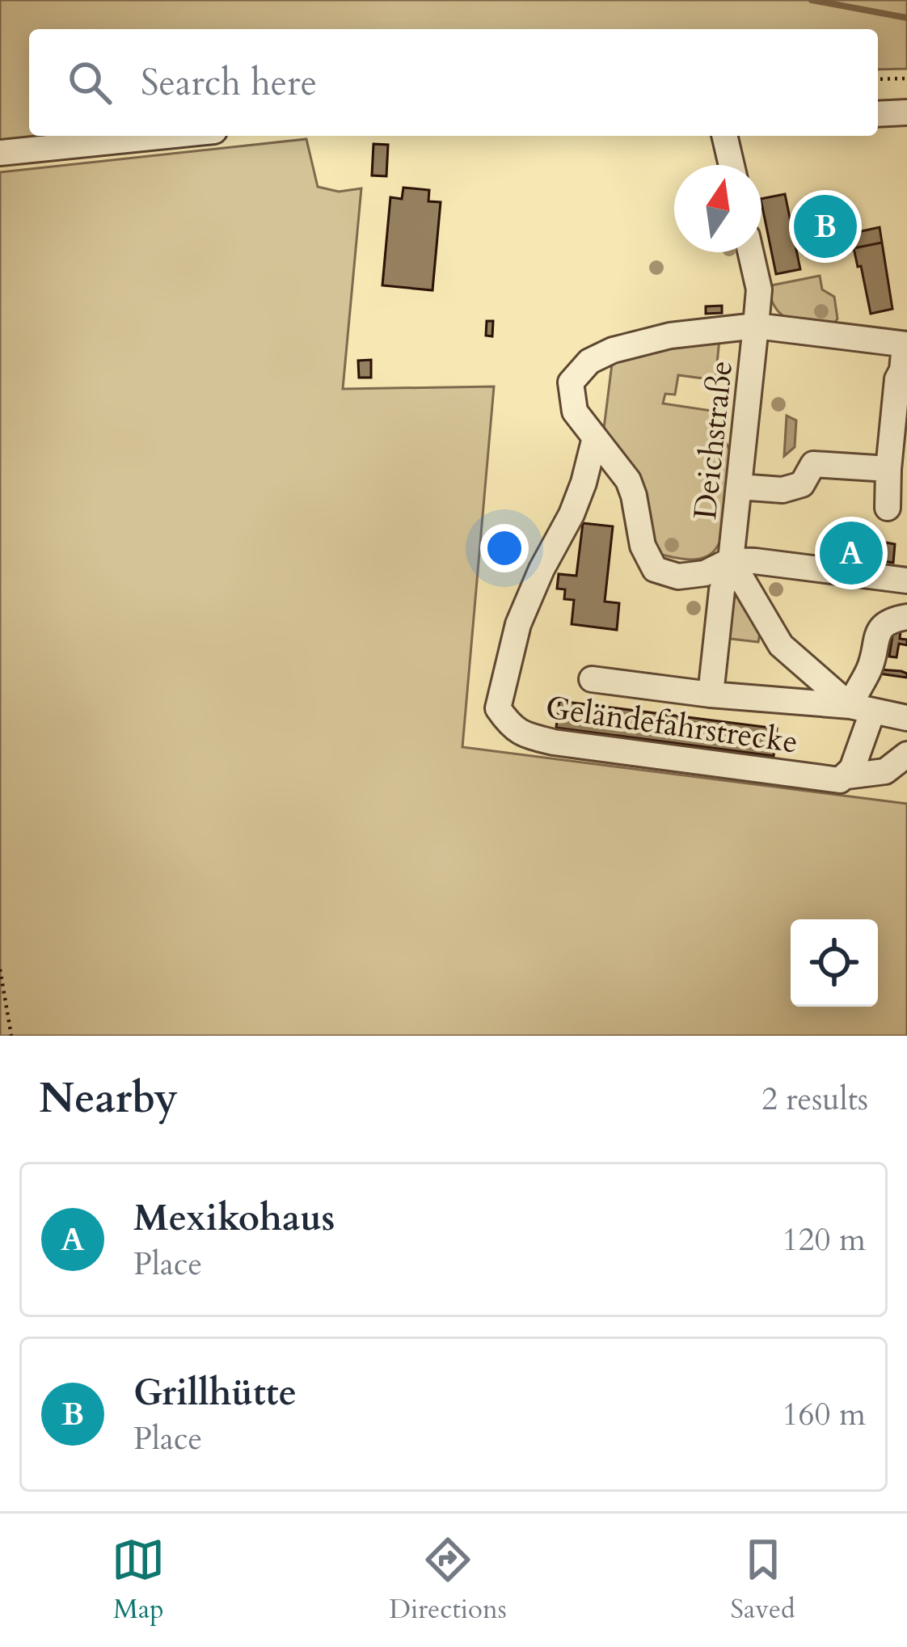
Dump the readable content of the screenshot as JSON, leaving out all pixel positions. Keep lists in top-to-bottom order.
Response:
{
  "streets": {
    "street": ["Deichstraße", "Geländefahrstrecke"]
  },
  "north": "top",
  "page": {
    "search": "Search here",
    "pins": ["B", "A"],
    "heading": ["Nearby", "2 results"],
    "list": [
      {
        "mark": "A",
        "name": "Mexikohaus",
        "note": "Place",
        "value": "120 m"
      },
      {
        "mark": "B",
        "name": "Grillhütte",
        "note": "Place",
        "value": "160 m"
      }
    ],
    "nav": ["Map", "Directions", "Saved"]
  }
}
